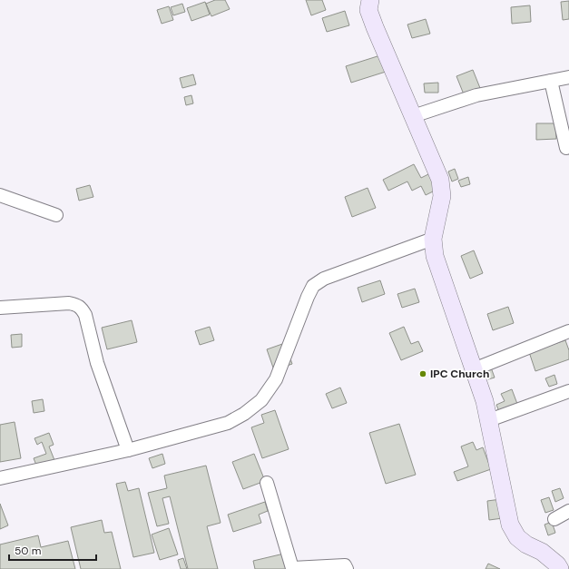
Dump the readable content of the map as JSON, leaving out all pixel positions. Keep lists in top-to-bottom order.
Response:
{
  "places": ["IPC Church"],
  "scale_bar": "50 m"
}
